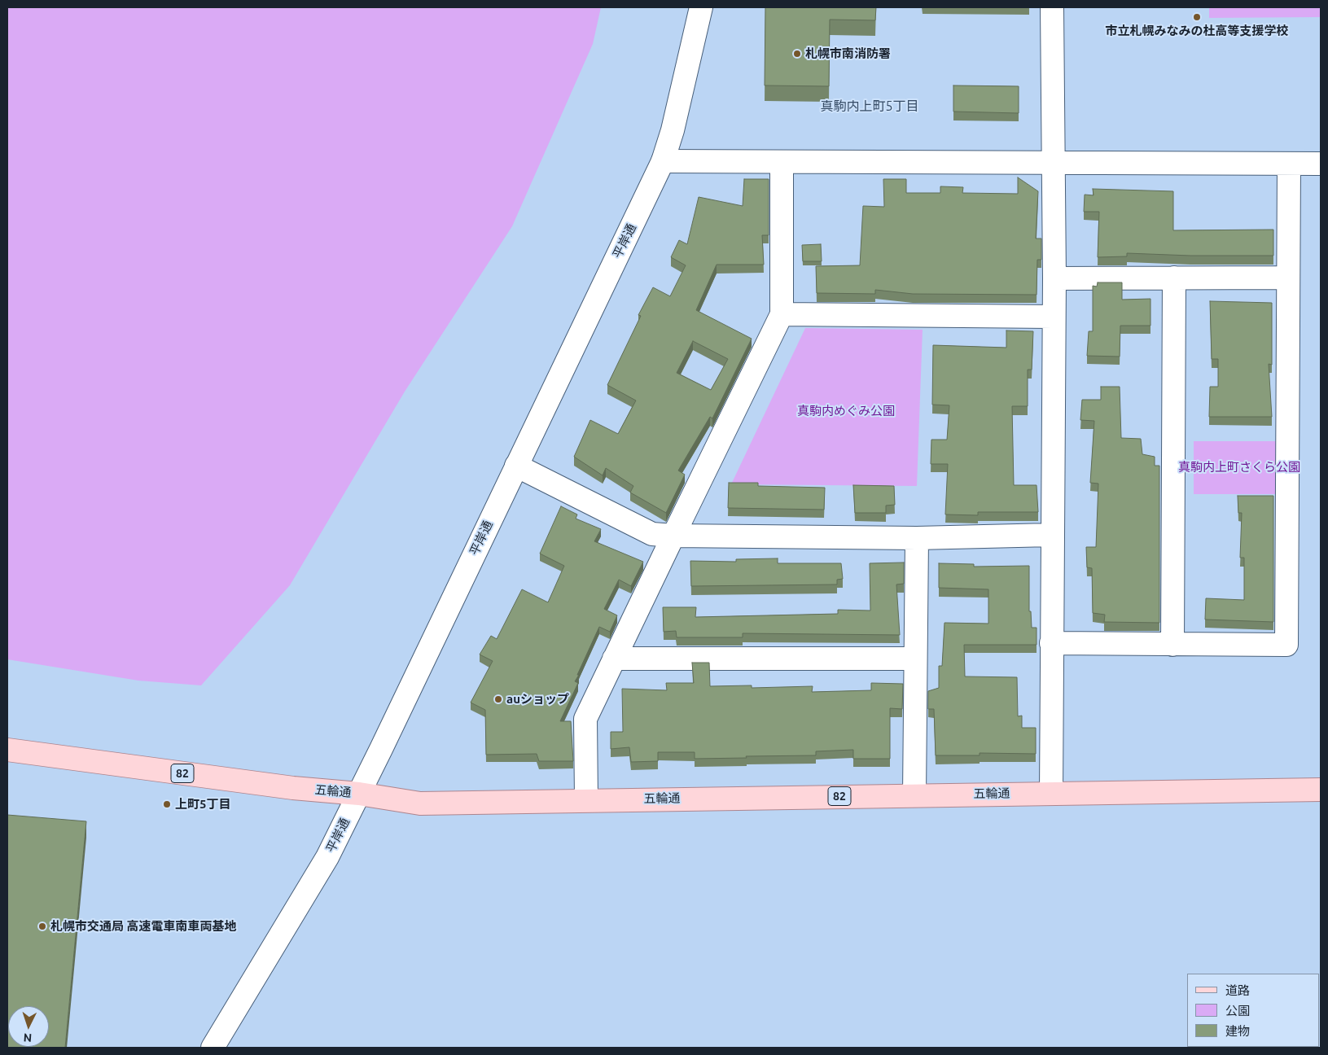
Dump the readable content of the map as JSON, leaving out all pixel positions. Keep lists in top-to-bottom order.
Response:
{
  "streets": {
    "main road": ["82", "五輪通"],
    "street": ["平岸通"]
  },
  "crossings": [
    ["平岸通", "五輪通"]
  ],
  "districts": ["真駒内上町5丁目"],
  "parks": ["真駒内めぐみ公園", "真駒内上町さくら公園"],
  "places": [
    "市立札幌みなみの杜高等支援学校",
    "札幌市南消防署",
    "auショップ",
    "上町5丁目",
    "札幌市交通局 高速電車南車両基地"
  ],
  "legend": ["道路", "公園", "建物"],
  "north": "bottom"
}
